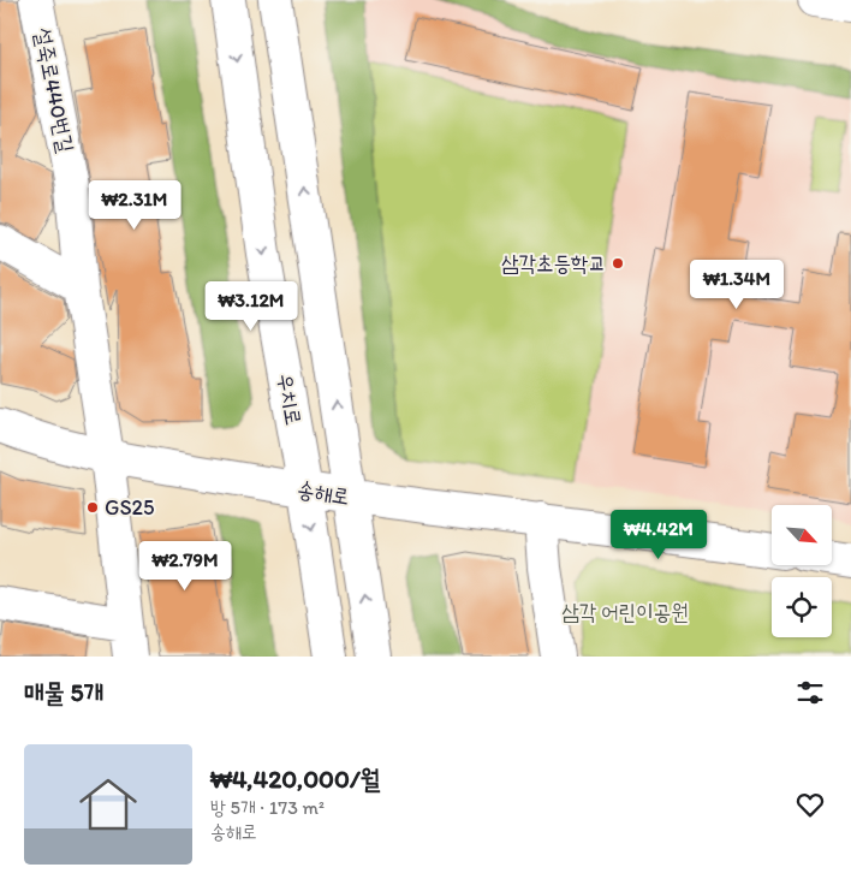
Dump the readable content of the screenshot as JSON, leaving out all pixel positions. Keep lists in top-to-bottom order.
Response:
{
  "streets": {
    "street": ["설죽로440번길", "우치로", "송해로"]
  },
  "crossings": [
    ["설죽로440번길", "송해로"],
    ["우치로", "송해로"]
  ],
  "parks": ["삼각 어린이공원"],
  "places": ["삼각초등학교", "GS25"],
  "north": "bottom right",
  "page": {
    "price": [
      "₩2.31M",
      "₩1.34M",
      "₩3.12M",
      "₩4.42M",
      "₩2.79M"
    ],
    "heading": "매물 5개",
    "list": [
      {
        "name": "₩4,420,000/월",
        "note": "방 5개 · 173 m² · 송해로"
      }
    ]
  }
}
